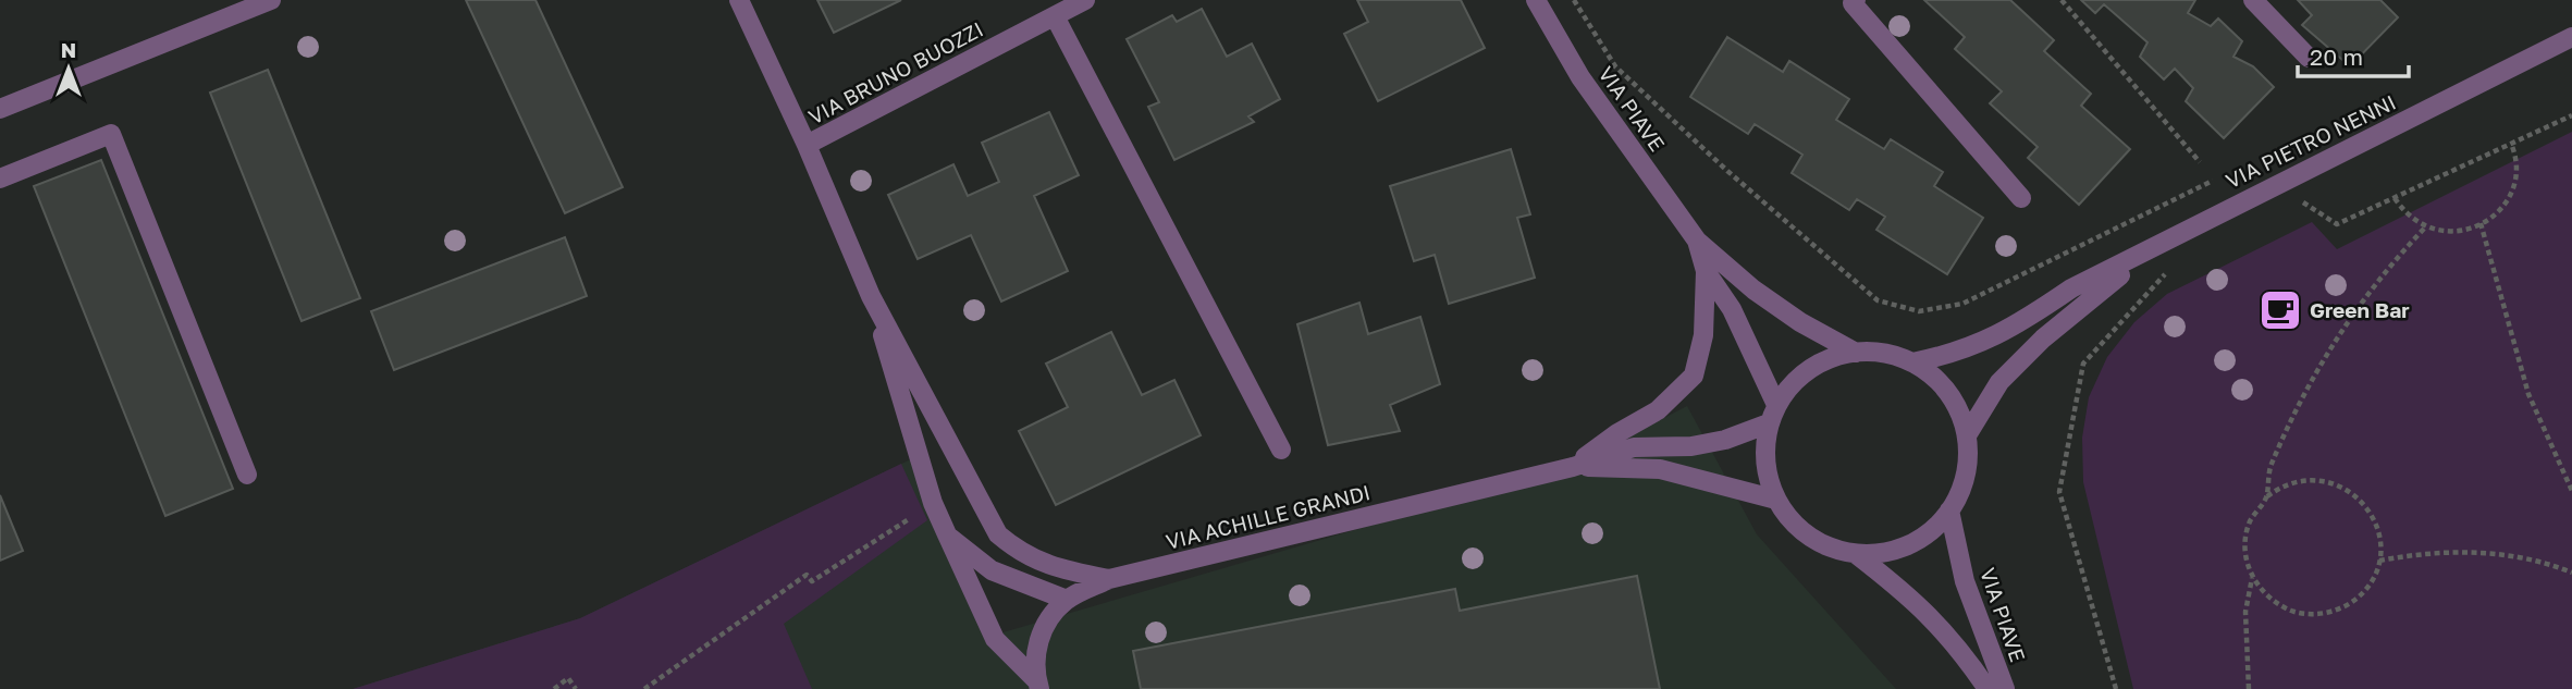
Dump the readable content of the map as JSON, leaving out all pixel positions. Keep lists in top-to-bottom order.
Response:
{
  "streets": {
    "street": [
      "VIA BRUNO BUOZZI",
      "VIA PIAVE",
      "VIA PIETRO NENNI",
      "VIA ACHILLE GRANDI"
    ]
  },
  "crossings": [
    ["VIA PIAVE", "VIA PIETRO NENNI"],
    ["VIA PIAVE", "VIA ACHILLE GRANDI"],
    ["VIA PIETRO NENNI", "VIA ACHILLE GRANDI"]
  ],
  "places": {
    "cafe": ["Green Bar"]
  },
  "scale_bar": "20 m",
  "north": "top"
}
